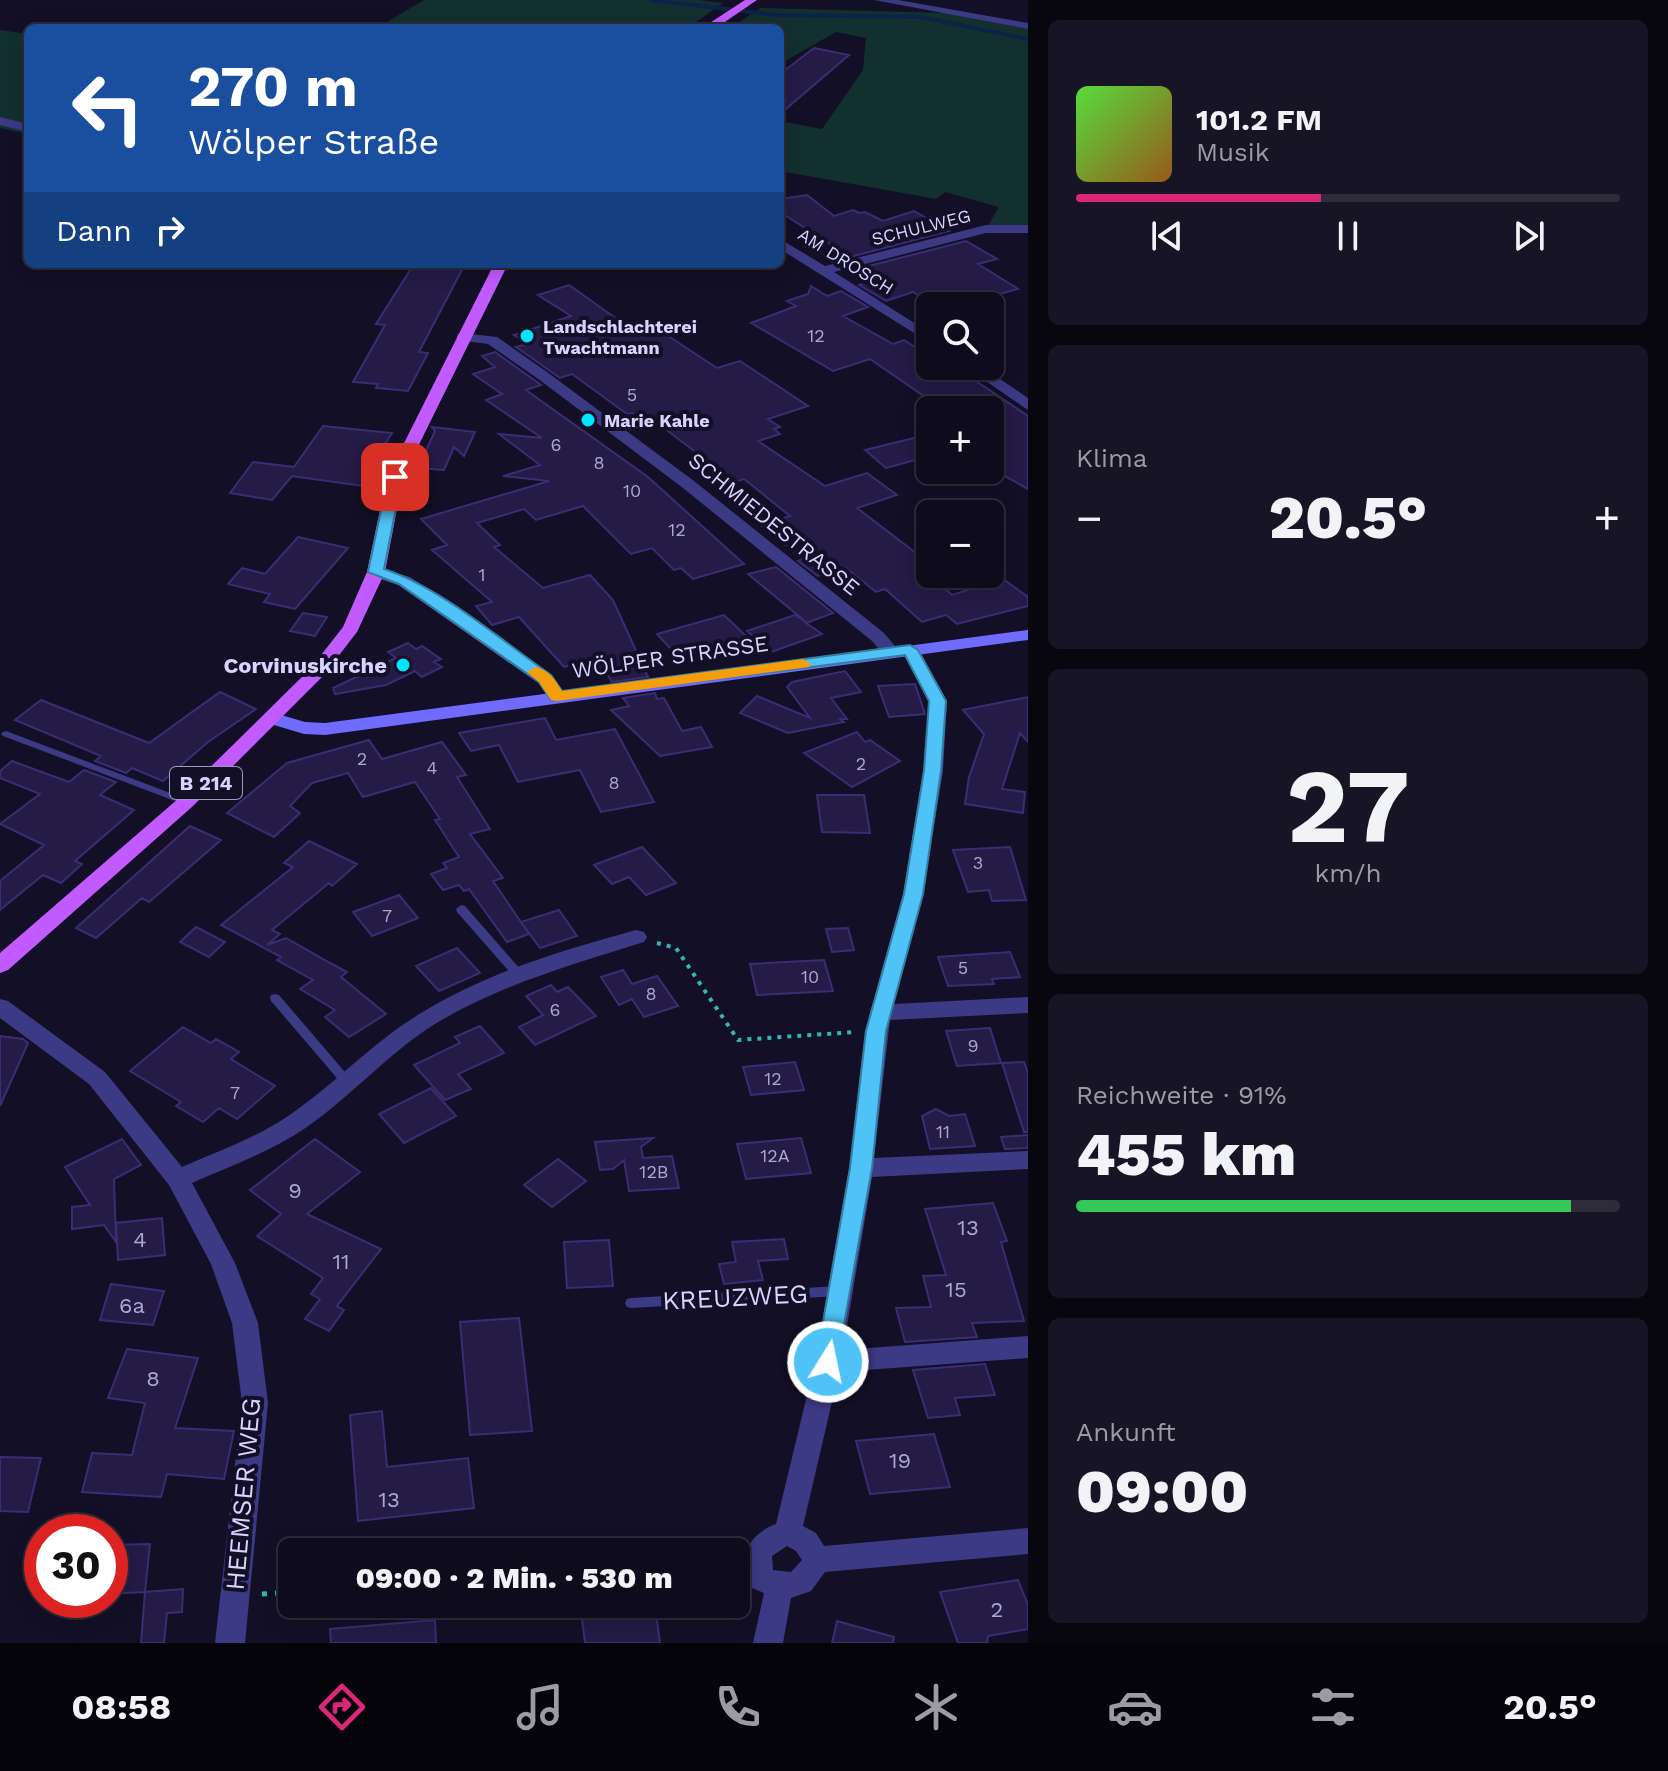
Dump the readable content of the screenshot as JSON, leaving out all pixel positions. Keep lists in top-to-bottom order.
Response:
{
  "streets": {
    "main road": ["B 214"],
    "street": [
      "SCHULWEG",
      "AM DROSCH",
      "SCHMIEDESTRASSE",
      "WÖLPER STRASSE",
      "KREUZWEG",
      "HEEMSER WEG"
    ]
  },
  "crossings": [
    ["SCHULWEG", "AM DROSCH"],
    ["SCHMIEDESTRASSE", "WÖLPER STRASSE"],
    ["SCHMIEDESTRASSE", "B 214"],
    ["SCHMIEDESTRASSE", "KREUZWEG"],
    ["WÖLPER STRASSE", "B 214"],
    ["WÖLPER STRASSE", "KREUZWEG"]
  ],
  "places": ["Landschlachterei Twachtmann", "Marie Kahle", "Corvinuskirche"],
  "house_numbers": [
    "12",
    "5",
    "6",
    "8",
    "10",
    "12",
    "1",
    "2",
    "2",
    "4",
    "8",
    "3",
    "7",
    "5",
    "10",
    "8",
    "6",
    "9",
    "12",
    "7",
    "11",
    "12A",
    "12B",
    "9",
    "13",
    "4",
    "11",
    "15",
    "6a",
    "8",
    "19",
    "13",
    "2"
  ],
  "page": {
    "turn": ["270 m", "Wölper Straße"],
    "song": ["101.2 FM", "Musik"],
    "then": "Dann",
    "map_buttons": ["+", "−"],
    "tile": [
      "Klima",
      ["27", "km/h"],
      ["Reichweite · 91%", "455 km"],
      ["Ankunft", "09:00"]
    ],
    "heat": ["−", "20.5°", "+"],
    "limit": "30",
    "trip": "09:00 · 2 Min. · 530 m",
    "tabs": ["08:58", "20.5°"]
  }
}
